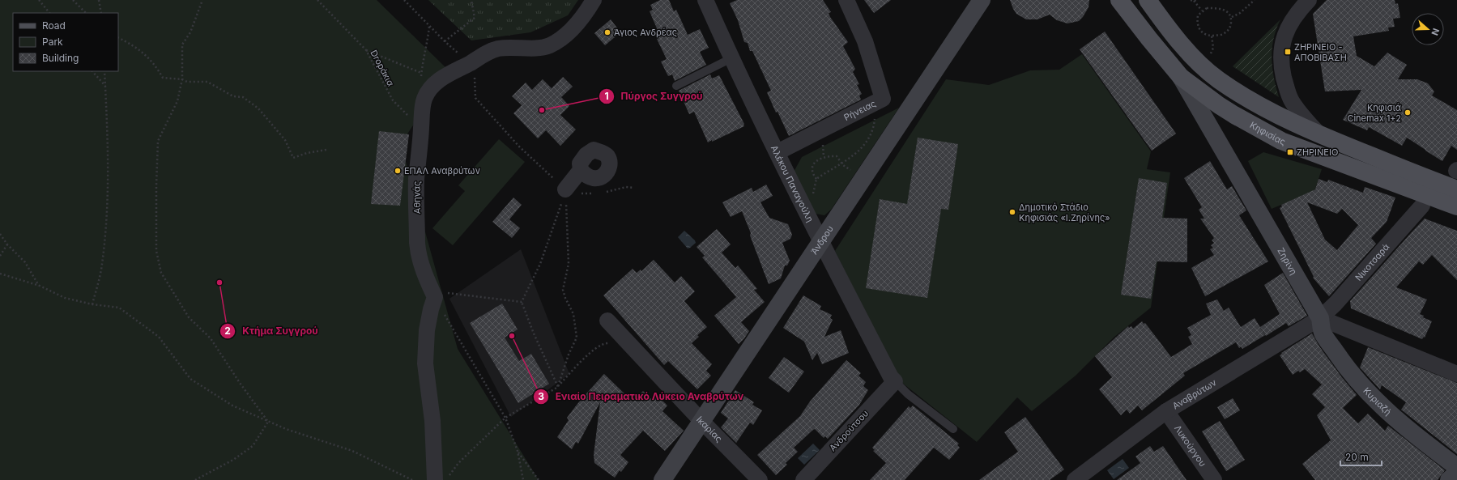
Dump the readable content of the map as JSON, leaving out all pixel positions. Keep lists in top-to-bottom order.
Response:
{
  "streets": {
    "main road": [
      "Κηφισίας",
      "Άνδρου",
      "Ζηρίνη",
      "Κυριαζή"
    ],
    "street": [
      "Ρήνειας",
      "Αλέκου Παναγούλη",
      "Αθηνάς",
      "Νικοτσαρά",
      "Αναβρύτων",
      "Ικαρίας",
      "Ανδρούτσου",
      "Λυκούργου"
    ],
    "path": ["Dropάκια"]
  },
  "crossings": [
    ["Dropάκια", "Αθηνάς"],
    ["Ρήνειας", "Αλέκου Παναγούλη"],
    ["Κηφισίας", "Ζηρίνη"],
    ["Αλέκου Παναγούλη", "Άνδρου"],
    ["Αλέκου Παναγούλη", "Ανδρούτσου"],
    ["Άνδρου", "Ικαρίας"],
    ["Ζηρίνη", "Νικοτσαρά"],
    ["Ζηρίνη", "Αναβρύτων"],
    ["Ζηρίνη", "Κυριαζή"],
    ["Νικοτσαρά", "Αναβρύτων"],
    ["Νικοτσαρά", "Κυριαζή"],
    ["Αναβρύτων", "Κυριαζή"],
    ["Αναβρύτων", "Λυκούργου"]
  ],
  "places": {
    "other": [
      "Άγιος Ανδρέας",
      "Πύργος Συγγρού",
      "Κηφισιά Cinemax 1+2",
      "ΕΠΑΛ Αναβρύτων",
      "Δημοτικό Στάδιο Κηφισιάς «Ι.Ζηρίνης»",
      "Κτήμα Συγγρού",
      "Ενιαίο Πειραματικό Λύκειο Αναβρύτων"
    ],
    "transit": ["ΖΗΡΙΝΕΙΟ - ΑΠΟΒΙΒΑΣΗ", "ΖΗΡΙΝΕΙΟ"]
  },
  "legend": ["Road", "Park", "Building"],
  "scale_bar": "20 m",
  "north": "right"
}
